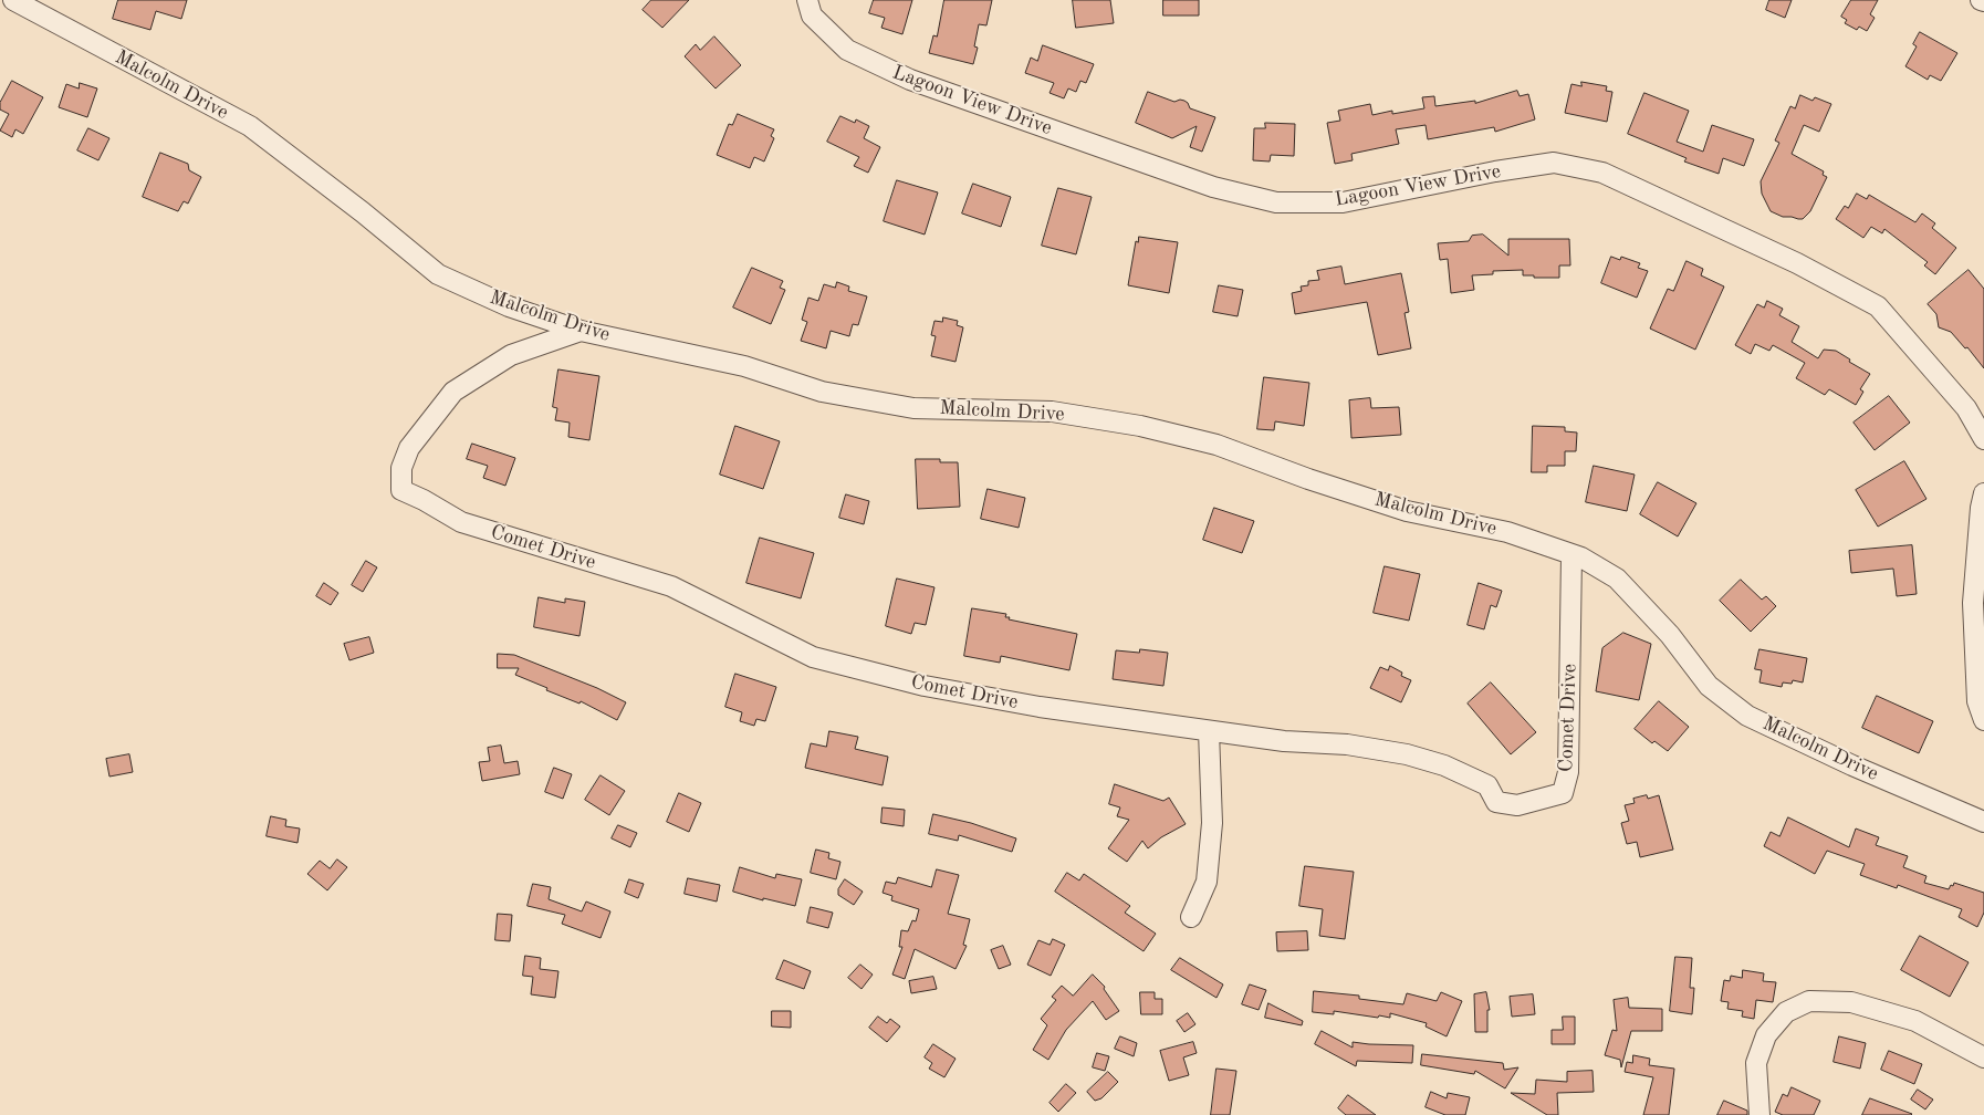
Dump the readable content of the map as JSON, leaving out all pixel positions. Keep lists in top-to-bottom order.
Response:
{
  "streets": {
    "street": ["Malcolm Drive", "Lagoon View Drive", "Comet Drive"]
  },
  "crossings": [
    ["Malcolm Drive", "Comet Drive"]
  ]
}
